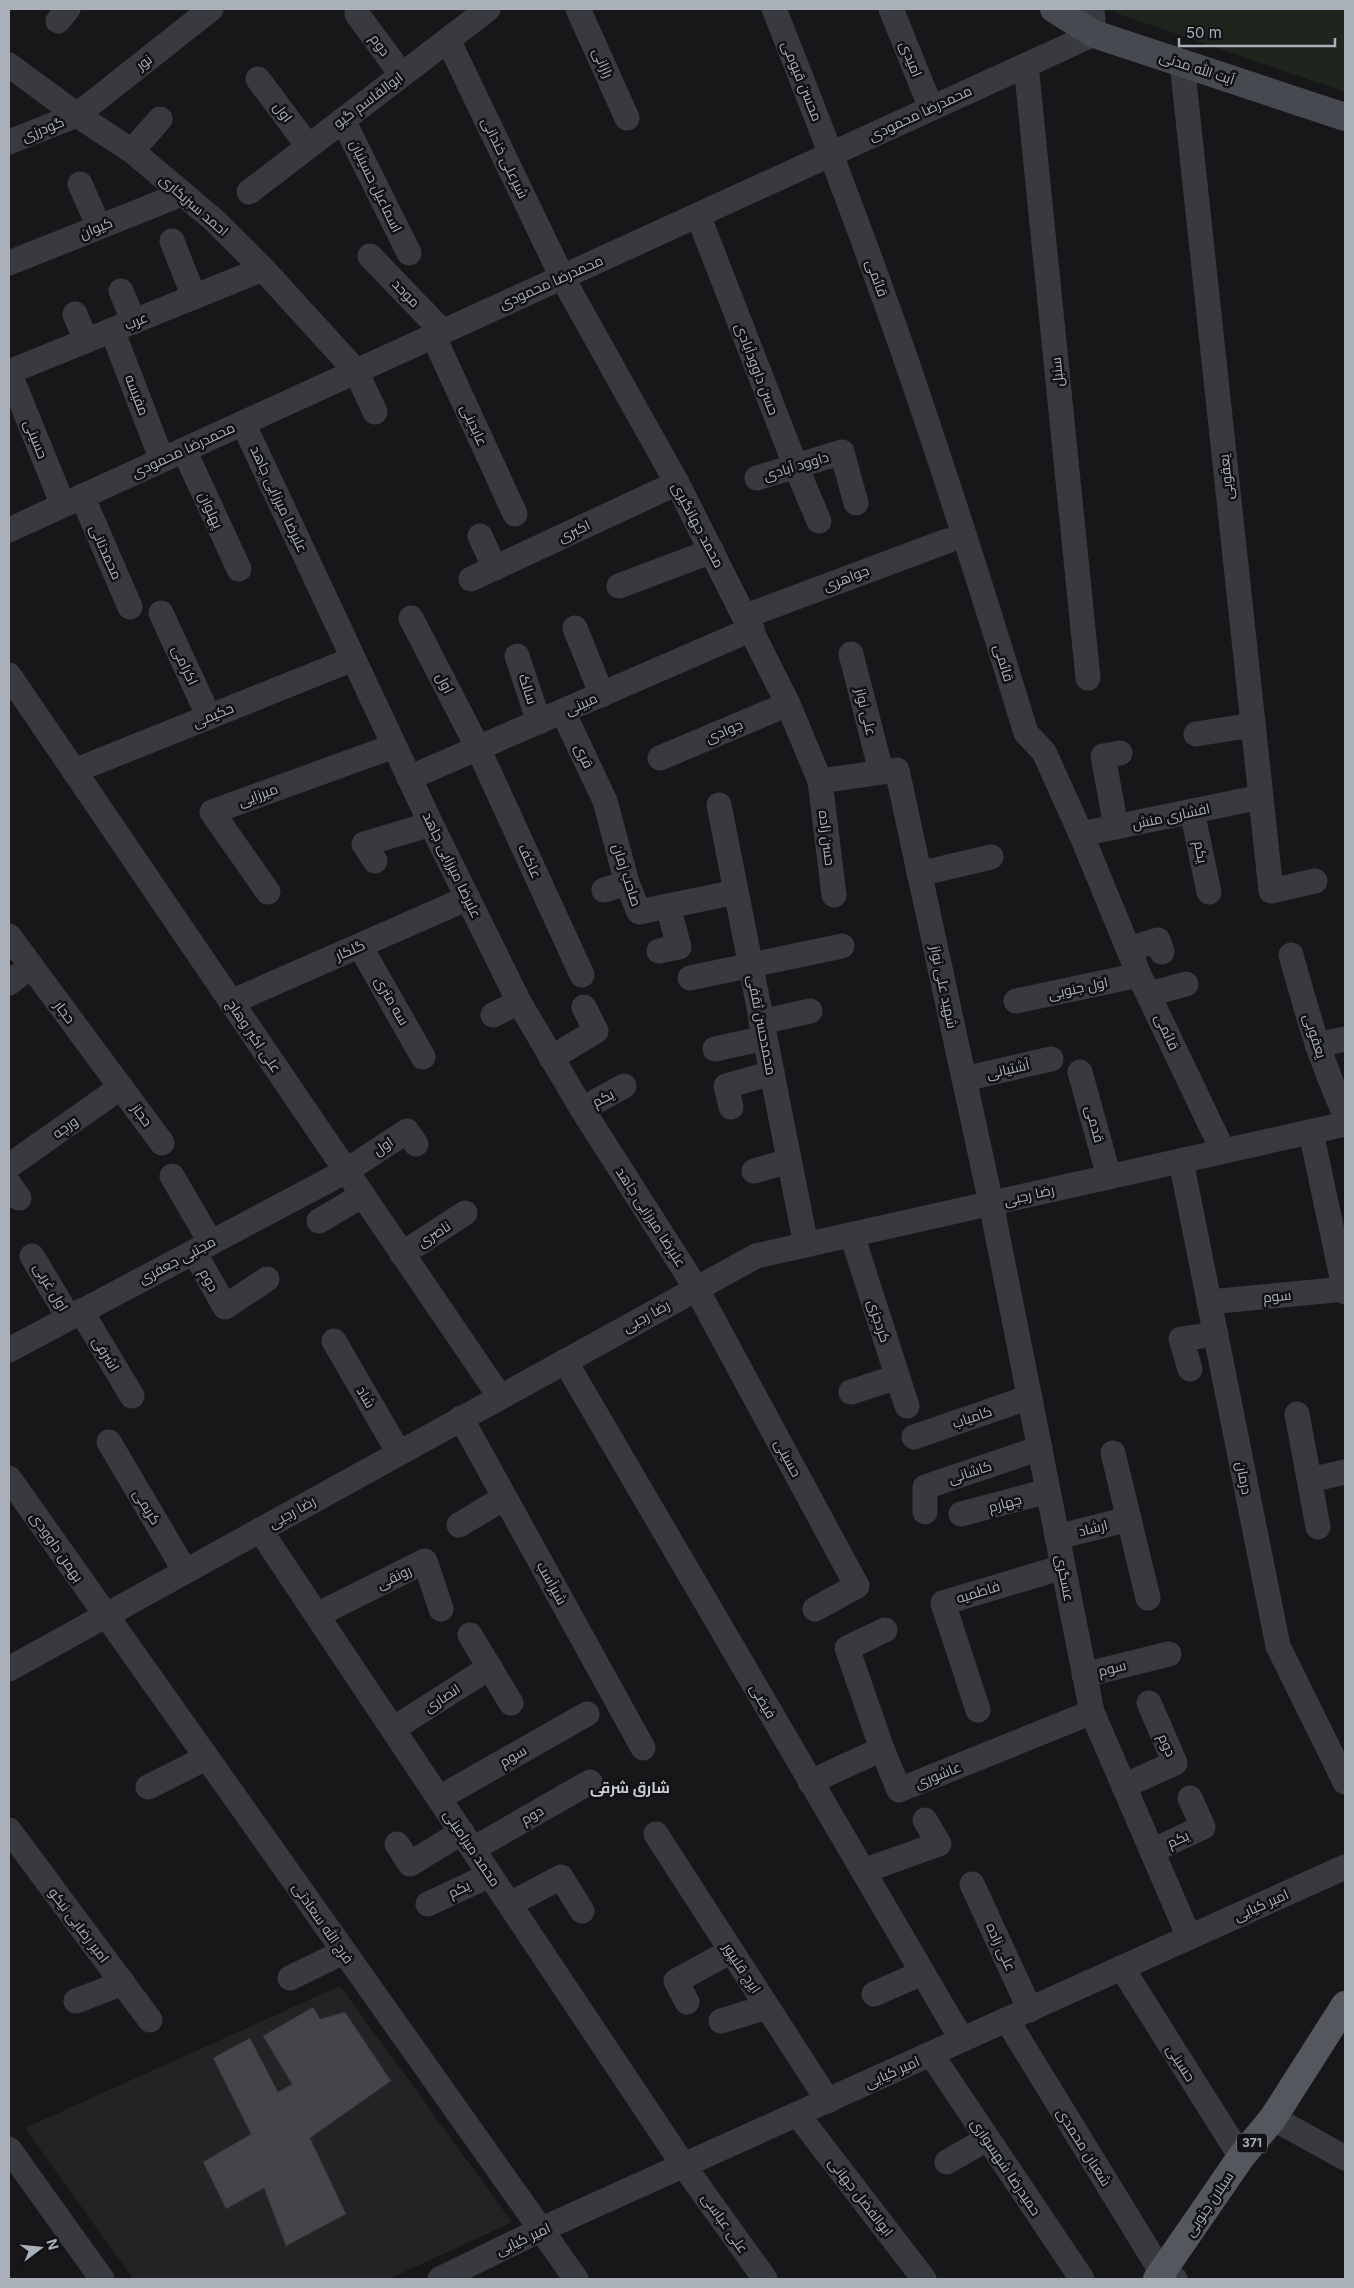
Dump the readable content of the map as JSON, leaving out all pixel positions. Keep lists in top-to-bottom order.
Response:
{
  "streets": {
    "main road": ["آیت الله مدنی", "371", "سبلان جنوبی"],
    "street": [
      "دوم",
      "امیدی",
      "نور",
      "رازانی",
      "محسن قیومی",
      "ابوالقاسم گیو",
      "اول",
      "محمدرضا محمودی",
      "گودرزی",
      "شیرعلی خندانی",
      "اسماعیل حسینیان",
      "احمد سبزیکاری",
      "کیوان",
      "قائمی",
      "موحد",
      "عرب",
      "حسن داوودآبادی",
      "سنبل",
      "مفیسه",
      "عابدینی",
      "حسینی",
      "داوود آبادی",
      "یعقوبی",
      "علیرضا میرزایی جاهد",
      "پهلوان",
      "محمد جهانگیری",
      "اکبری",
      "محمدنانی",
      "جواهری",
      "اکرامی",
      "سالک",
      "مبینی",
      "علی نواز",
      "حکیمی",
      "جوادی",
      "قری",
      "میرزایی",
      "افشاری منش",
      "حسن زاده",
      "یکم",
      "عاکف",
      "صاحب زمان",
      "گلکار",
      "شهید علی نواز",
      "اول جنوبی",
      "سه متری",
      "حجار",
      "محمدحسن ثقفی",
      "علی اکبر وهاج",
      "آشتیانی",
      "حجاز",
      "قدمی",
      "ورچه",
      "رضا رجبی",
      "ناصری",
      "مجتبی جعفری",
      "اول غربی",
      "سوم",
      "کردجزی",
      "اشرفی",
      "شاد",
      "کامیاب",
      "کاشانی",
      "درمان",
      "چهارم",
      "کریمی",
      "ارشاد",
      "بهمن داوودی",
      "رونقی",
      "عسگری",
      "شیرآسب",
      "فاطمیه",
      "انصاری",
      "فیضی",
      "عاشوری",
      "محمد میرامینی",
      "امیر کیایی",
      "فرج الله سعادتی",
      "امیر رضایی نیکو",
      "علی زاده",
      "ایرج قلیپور",
      "شعبان محمدی",
      "حمیدرضا شهسواری",
      "ابوالفضل جهانی",
      "علی عباسی"
    ]
  },
  "crossings": [
    ["دوم", "ابوالقاسم گیو"],
    ["دوم", "مجتبی جعفری"],
    ["دوم", "عسگری"],
    ["دوم", "محمد میرامینی"],
    ["امیدی", "محمدرضا محمودی"],
    ["نور", "گودرزی"],
    ["نور", "احمد سبزیکاری"],
    ["آیت الله مدنی", "محمدرضا محمودی"],
    ["آیت الله مدنی", "یعقوبی"],
    ["محسن قیومی", "محمدرضا محمودی"],
    ["محسن قیومی", "قائمی"],
    ["ابوالقاسم گیو", "اول"],
    ["ابوالقاسم گیو", "شیرعلی خندانی"],
    ["ابوالقاسم گیو", "اسماعیل حسینیان"],
    ["اول", "مبینی"],
    ["اول", "عاکف"],
    ["اول", "علی اکبر وهاج"],
    ["اول", "مجتبی جعفری"],
    ["محمدرضا محمودی", "شیرعلی خندانی"],
    ["محمدرضا محمودی", "احمد سبزیکاری"],
    ["محمدرضا محمودی", "قائمی"],
    ["محمدرضا محمودی", "موحد"],
    ["محمدرضا محمودی", "حسن داوودآبادی"],
    ["محمدرضا محمودی", "سنبل"],
    ["محمدرضا محمودی", "مفیسه"],
    ["محمدرضا محمودی", "عابدینی"],
    ["محمدرضا محمودی", "حسینی"],
    ["محمدرضا محمودی", "علیرضا میرزایی جاهد"],
    ["محمدرضا محمودی", "پهلوان"],
    ["محمدرضا محمودی", "محمد جهانگیری"],
    ["محمدرضا محمودی", "محمدنانی"],
    ["گودرزی", "احمد سبزیکاری"],
    ["شیرعلی خندانی", "محمد جهانگیری"],
    ["احمد سبزیکاری", "کیوان"],
    ["احمد سبزیکاری", "عرب"],
    ["قائمی", "افشاری منش"],
    ["قائمی", "اول جنوبی"],
    ["قائمی", "رضا رجبی"],
    ["موحد", "عابدینی"],
    ["عرب", "مفیسه"],
    ["عرب", "حسینی"],
    ["حسن داوودآبادی", "داوود آبادی"],
    ["مفیسه", "پهلوان"],
    ["حسینی", "علیرضا میرزایی جاهد"],
    ["حسینی", "محمدنانی"],
    ["حسینی", "رضا رجبی"],
    ["حسینی", "امیر کیایی"],
    ["حسینی", "سبلان جنوبی"],
    ["یعقوبی", "افشاری منش"],
    ["علیرضا میرزایی جاهد", "مبینی"],
    ["علیرضا میرزایی جاهد", "حکیمی"],
    ["علیرضا میرزایی جاهد", "میرزایی"],
    ["علیرضا میرزایی جاهد", "یکم"],
    ["علیرضا میرزایی جاهد", "گلکار"],
    ["علیرضا میرزایی جاهد", "رضا رجبی"],
    ["محمد جهانگیری", "اکبری"],
    ["محمد جهانگیری", "جواهری"],
    ["محمد جهانگیری", "مبینی"],
    ["محمد جهانگیری", "جوادی"],
    ["محمد جهانگیری", "حسن زاده"],
    ["جواهری", "مبینی"],
    ["اکرامی", "حکیمی"],
    ["سالک", "مبینی"],
    ["مبینی", "قری"],
    ["مبینی", "عاکف"],
    ["علی نواز", "شهید علی نواز"],
    ["حکیمی", "علی اکبر وهاج"],
    ["قری", "صاحب زمان"],
    ["افشاری منش", "یکم"],
    ["یکم", "عسگری"],
    ["یکم", "محمد میرامینی"],
    ["صاحب زمان", "محمدحسن ثقفی"],
    ["گلکار", "سه متری"],
    ["گلکار", "علی اکبر وهاج"],
    ["شهید علی نواز", "آشتیانی"],
    ["شهید علی نواز", "رضا رجبی"],
    ["شهید علی نواز", "عسگری"],
    ["حجار", "حجاز"],
    ["حجار", "ورچه"],
    ["محمدحسن ثقفی", "رضا رجبی"],
    ["علی اکبر وهاج", "رضا رجبی"],
    ["علی اکبر وهاج", "ناصری"],
    ["علی اکبر وهاج", "مجتبی جعفری"],
    ["حجاز", "ورچه"],
    ["قدمی", "رضا رجبی"],
    ["رضا رجبی", "کردجزی"],
    ["رضا رجبی", "شاد"],
    ["رضا رجبی", "درمان"],
    ["رضا رجبی", "کریمی"],
    ["رضا رجبی", "بهمن داوودی"],
    ["رضا رجبی", "عسگری"],
    ["رضا رجبی", "شیرآسب"],
    ["رضا رجبی", "فیضی"],
    ["رضا رجبی", "محمد میرامینی"],
    ["رضا رجبی", "فرج الله سعادتی"],
    ["مجتبی جعفری", "اول غربی"],
    ["مجتبی جعفری", "اشرفی"],
    ["اول غربی", "اشرفی"],
    ["سوم", "درمان"],
    ["سوم", "عسگری"],
    ["سوم", "محمد میرامینی"],
    ["کامیاب", "عسگری"],
    ["کاشانی", "عسگری"],
    ["چهارم", "عسگری"],
    ["ارشاد", "عسگری"],
    ["بهمن داوودی", "فرج الله سعادتی"],
    ["رونقی", "محمد میرامینی"],
    ["عسگری", "فاطمیه"],
    ["عسگری", "عاشوری"],
    ["عسگری", "امیر کیایی"],
    ["انصاری", "محمد میرامینی"],
    ["فیضی", "امیر کیایی"],
    ["محمد میرامینی", "امیر کیایی"],
    ["محمد میرامینی", "علی عباسی"],
    ["امیر کیایی", "فرج الله سعادتی"],
    ["امیر کیایی", "علی زاده"],
    ["امیر کیایی", "ایرج قلیپور"],
    ["امیر کیایی", "شعبان محمدی"],
    ["امیر کیایی", "حمیدرضا شهسواری"],
    ["امیر کیایی", "ابوالفضل جهانی"],
    ["امیر کیایی", "علی عباسی"],
    ["شعبان محمدی", "سبلان جنوبی"]
  ],
  "districts": ["شارق شرقی"],
  "scale_bar": "50 m",
  "north": "right"
}
